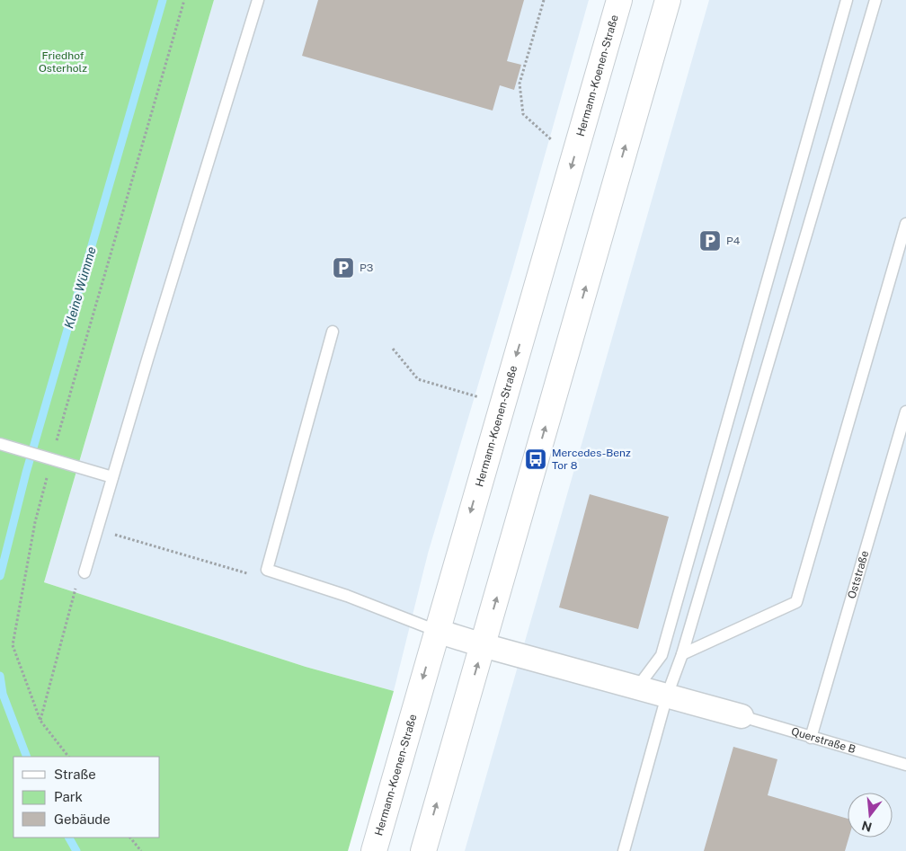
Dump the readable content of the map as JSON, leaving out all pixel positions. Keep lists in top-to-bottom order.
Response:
{
  "streets": {
    "main road": ["Hermann-Koenen-Straße"],
    "lane": ["Oststraße", "Querstraße B"]
  },
  "crossings": [
    ["Oststraße", "Querstraße B"]
  ],
  "water": ["Kleine Wümme"],
  "parks": ["Friedhof Osterholz"],
  "places": {
    "parking": ["P4", "P3"],
    "bus stop": ["Mercedes-Benz Tor 8"]
  },
  "legend": ["Straße", "Park", "Gebäude"],
  "north": "bottom"
}
